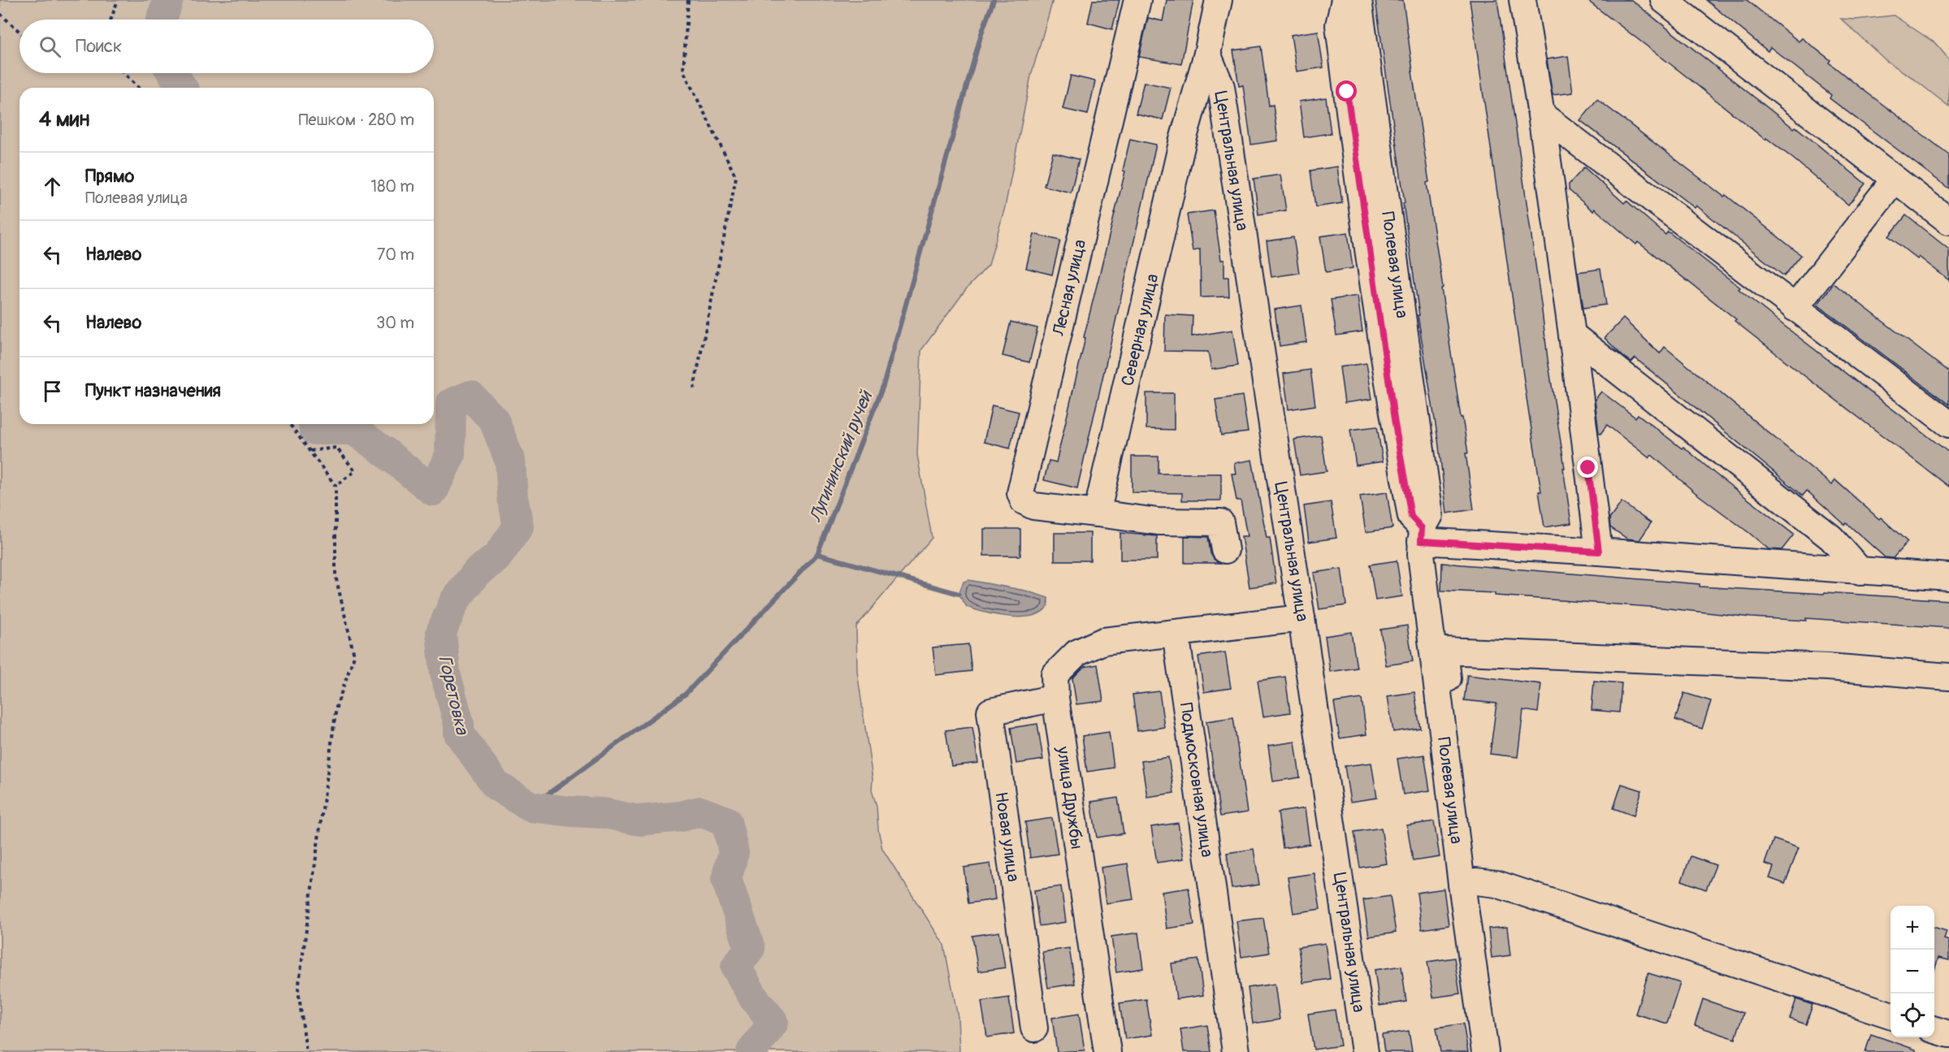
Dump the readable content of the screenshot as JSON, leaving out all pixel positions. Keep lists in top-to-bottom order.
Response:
{
  "streets": {
    "street": [
      "Центральная улица",
      "Полевая улица",
      "Лесная улица",
      "Северная улица",
      "Подмосковная улица",
      "улица Дружбы",
      "Новая улица"
    ]
  },
  "crossings": [
    ["Центральная улица", "Северная улица"],
    ["Лесная улица", "Северная улица"],
    ["Подмосковная улица", "улица Дружбы"],
    ["улица Дружбы", "Новая улица"]
  ],
  "water": ["Лугининский ручей", "Горетовка"],
  "page": {
    "search": "Поиск",
    "heading": ["4 мин", "Пешком · 280 m"],
    "list": [
      ["Прямо", "Полевая улица", "180 m"],
      ["Налево", "70 m"],
      ["Налево", "30 m"],
      "Пункт назначения"
    ],
    "map_buttons": ["+", "−"]
  }
}
